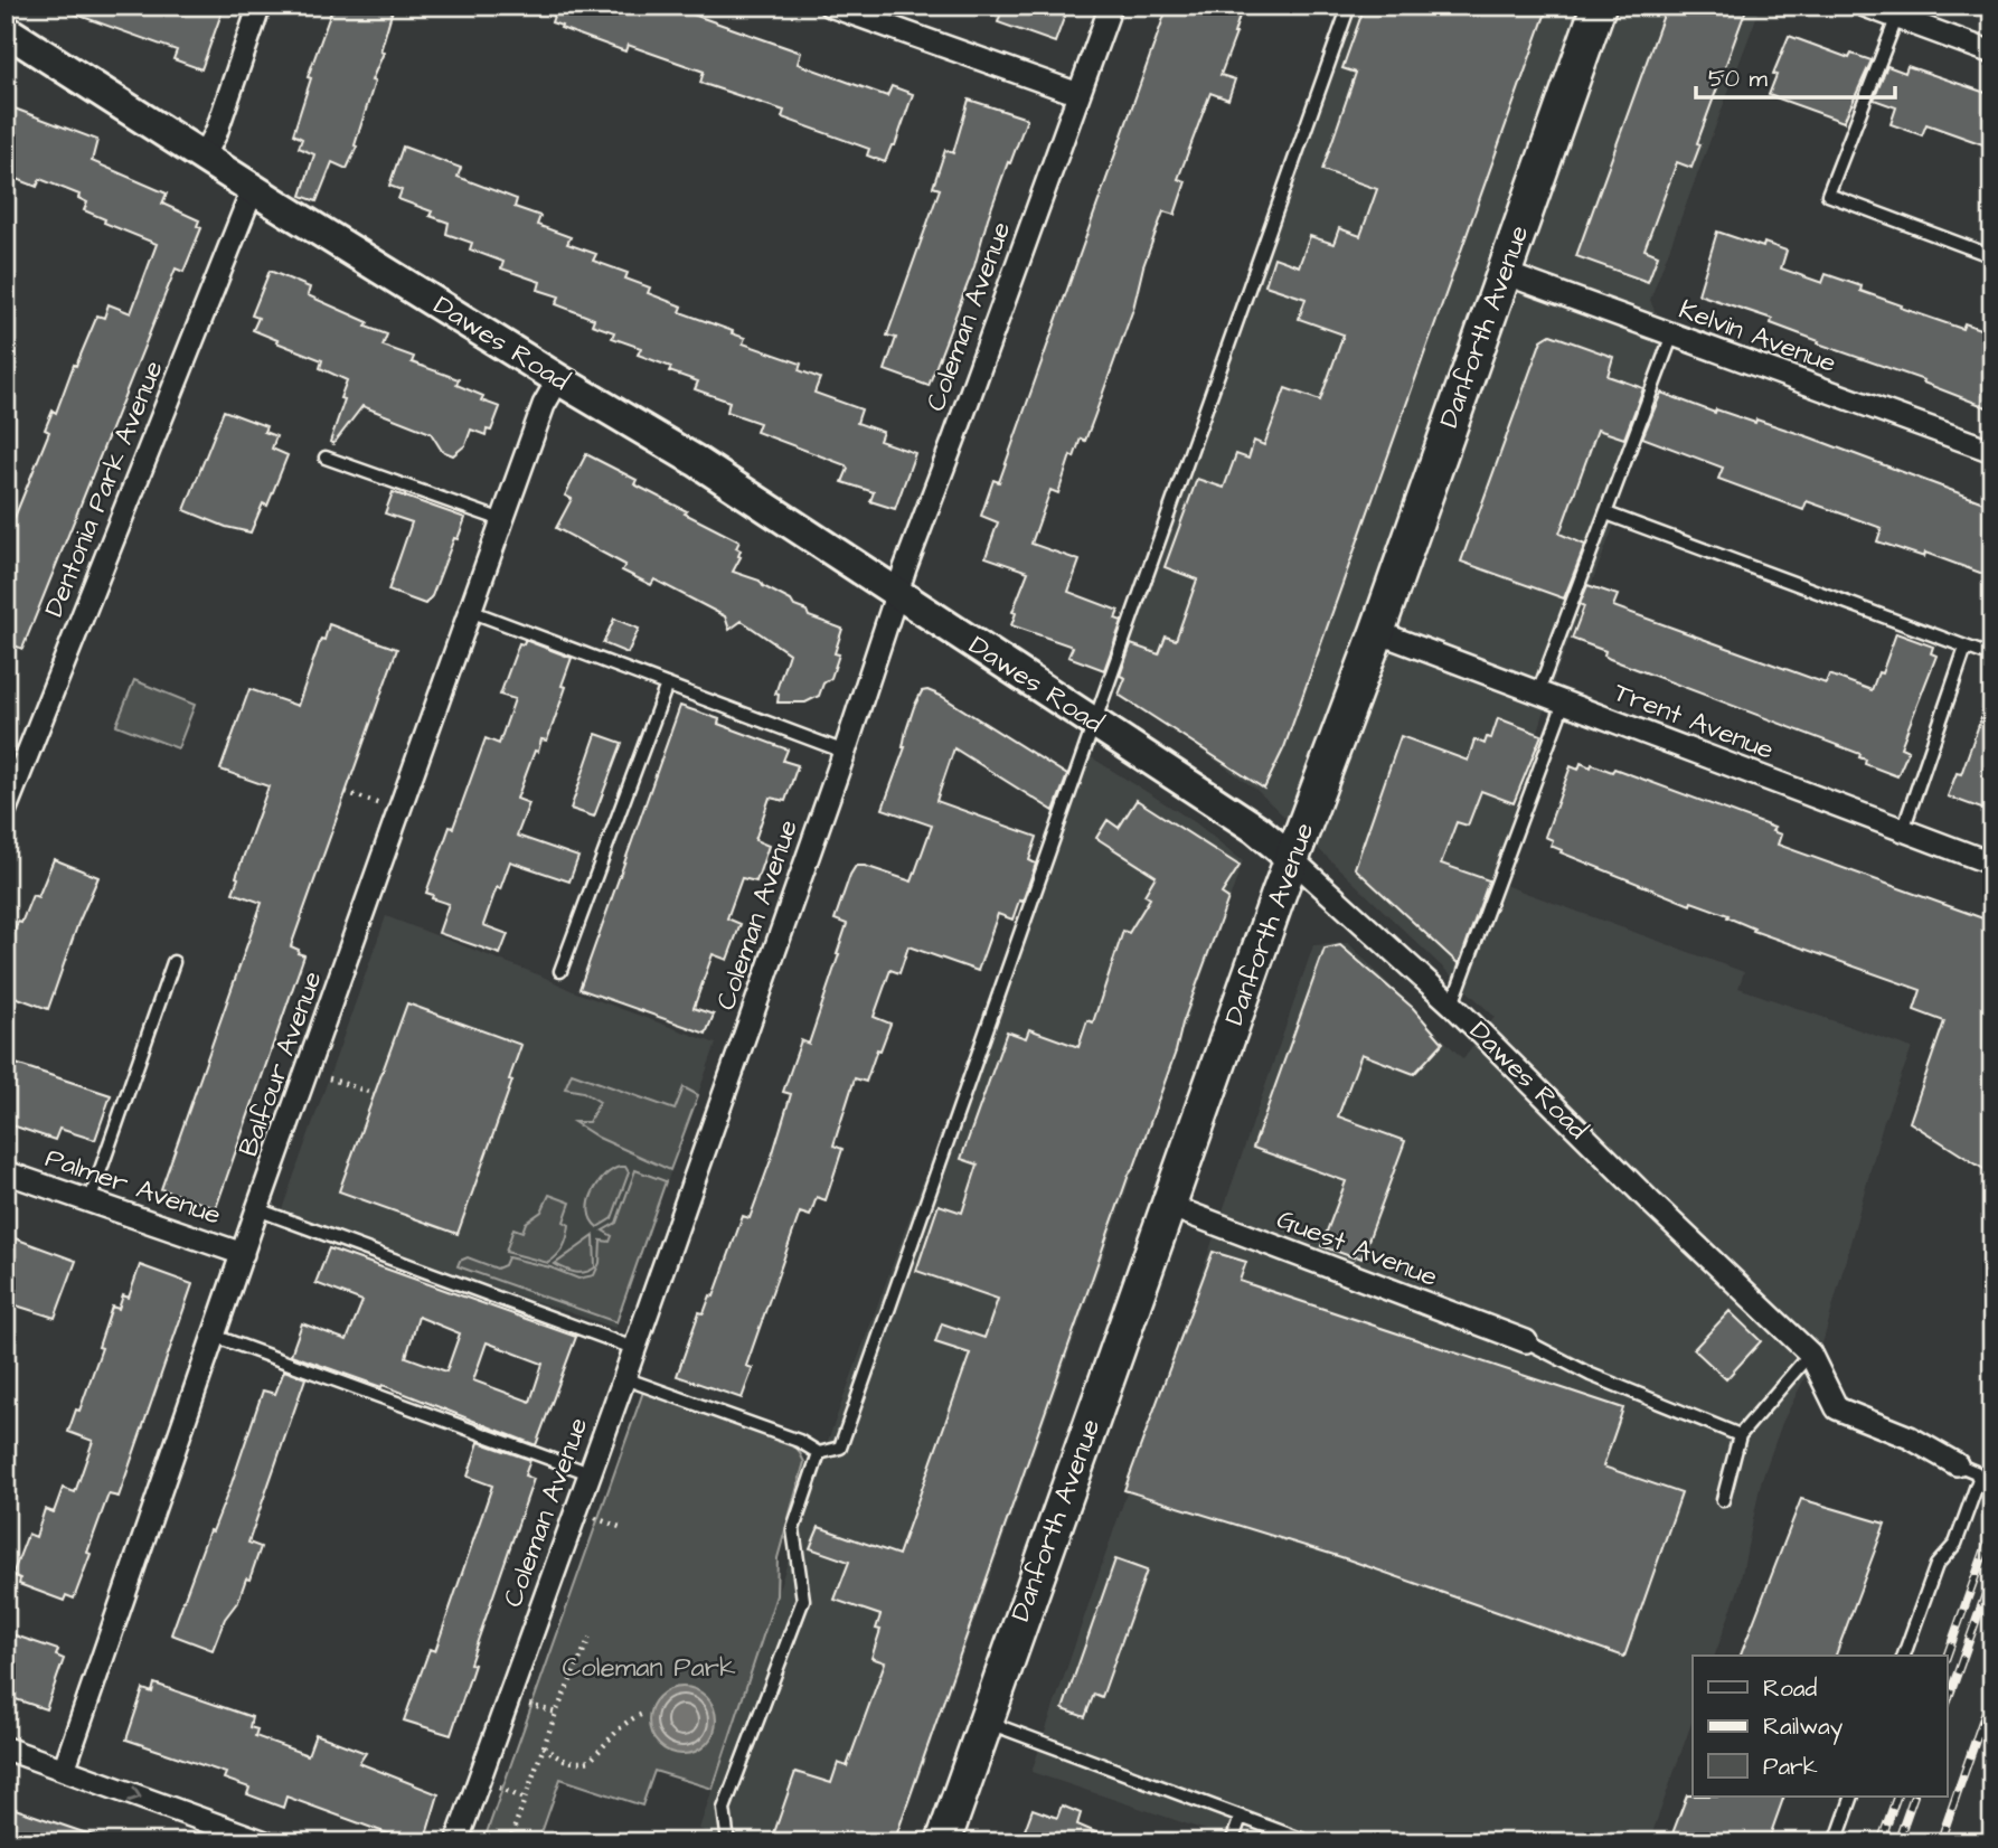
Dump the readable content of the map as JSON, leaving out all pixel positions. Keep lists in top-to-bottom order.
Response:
{
  "streets": {
    "main road": ["Danforth Avenue"],
    "street": [
      "Coleman Avenue",
      "Kelvin Avenue",
      "Dawes Road",
      "Dentonia Park Avenue",
      "Trent Avenue",
      "Balfour Avenue",
      "Palmer Avenue",
      "Guest Avenue"
    ]
  },
  "crossings": [
    ["Coleman Avenue", "Dawes Road"],
    ["Danforth Avenue", "Kelvin Avenue"],
    ["Danforth Avenue", "Dawes Road"],
    ["Danforth Avenue", "Trent Avenue"],
    ["Danforth Avenue", "Guest Avenue"],
    ["Dawes Road", "Dentonia Park Avenue"],
    ["Dawes Road", "Balfour Avenue"],
    ["Balfour Avenue", "Palmer Avenue"]
  ],
  "parks": ["Coleman Park"],
  "legend": ["Road", "Railway", "Park"],
  "scale_bar": "50 m"
}
